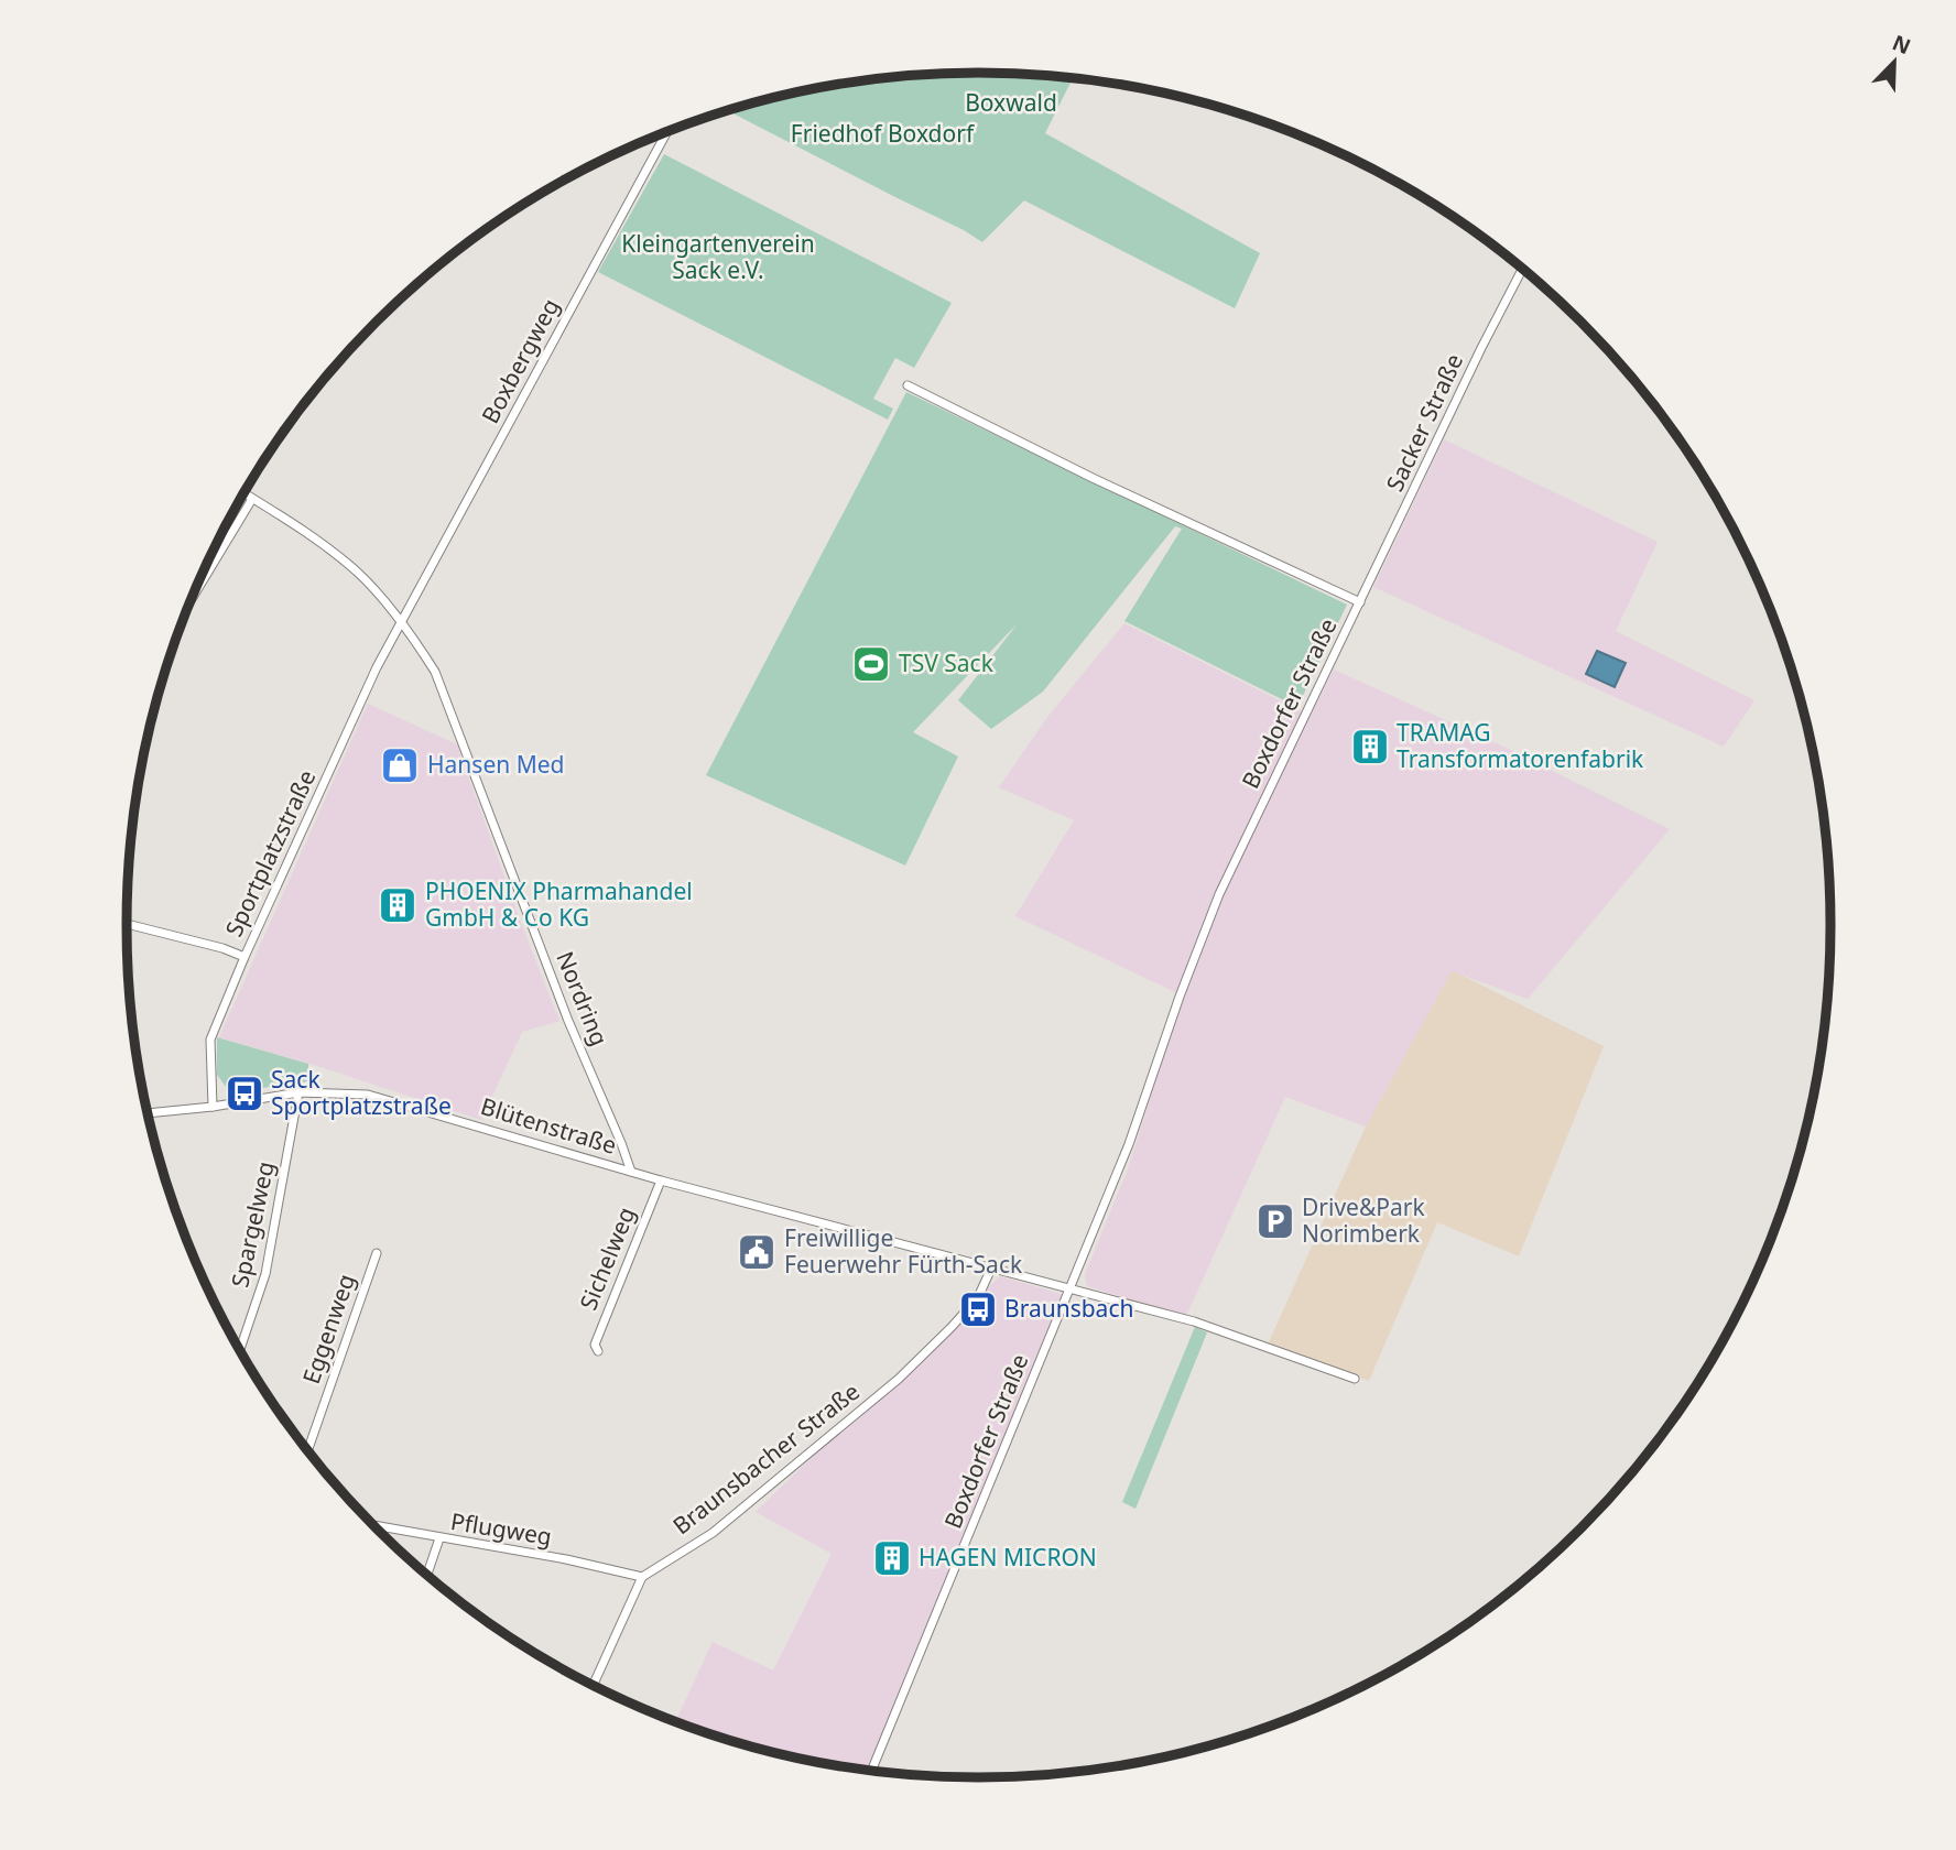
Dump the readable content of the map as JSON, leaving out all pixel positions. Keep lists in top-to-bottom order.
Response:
{
  "streets": {
    "street": [
      "Boxbergweg",
      "Sacker Straße",
      "Boxdorfer Straße",
      "Sportplatzstraße",
      "Nordring",
      "Blütenstraße",
      "Spargelweg",
      "Sichelweg",
      "Eggenweg",
      "Braunsbacher Straße",
      "Pflugweg"
    ]
  },
  "crossings": [
    ["Boxbergweg", "Sportplatzstraße"],
    ["Boxbergweg", "Nordring"],
    ["Sacker Straße", "Boxdorfer Straße"],
    ["Sportplatzstraße", "Nordring"],
    ["Sportplatzstraße", "Blütenstraße"],
    ["Nordring", "Blütenstraße"],
    ["Blütenstraße", "Spargelweg"],
    ["Braunsbacher Straße", "Pflugweg"]
  ],
  "parks": ["Boxwald", "Friedhof Boxdorf", "Kleingartenverein Sack e.V."],
  "places": {
    "sports": ["TSV Sack"],
    "building": ["TRAMAG Transformatorenfabrik", "PHOENIX Pharmahandel GmbH & Co KG", "HAGEN MICRON"],
    "shop": ["Hansen Med"],
    "bus stop": ["Sack Sportplatzstraße", "Braunsbach"],
    "parking": ["Drive&Park Norimberk"],
    "public building": ["Freiwillige Feuerwehr Fürth-Sack"]
  },
  "north": "top right"
}
